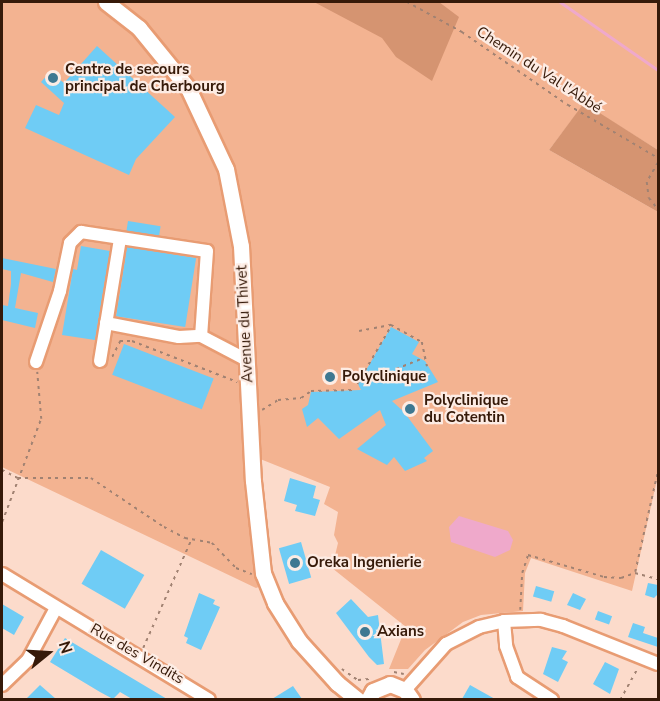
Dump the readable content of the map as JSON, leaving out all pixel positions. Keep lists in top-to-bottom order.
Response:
{
  "streets": {
    "main road": ["Avenue du Thivet"],
    "street": ["Rue des Vindits"],
    "path": ["Chemin du Val l'Abbé"]
  },
  "places": [
    "Centre de secours principal de Cherbourg",
    "Polyclinique",
    "Polyclinique du Cotentin",
    "Oreka Ingenierie",
    "Axians"
  ],
  "north": "right"
}
